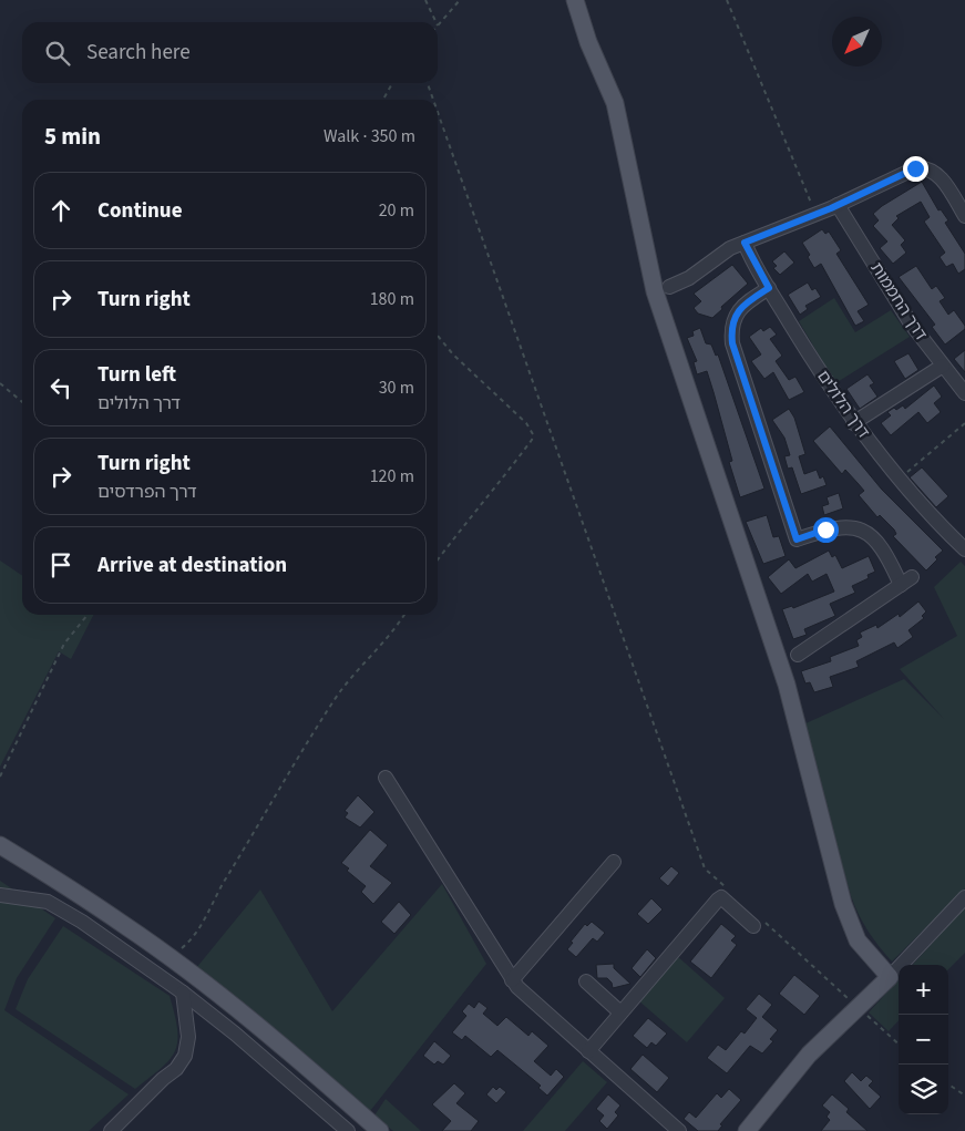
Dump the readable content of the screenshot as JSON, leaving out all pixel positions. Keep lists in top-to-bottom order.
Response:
{
  "streets": {
    "street": ["דרך החממות", "דרך הלולים"]
  },
  "north": "bottom left",
  "page": {
    "search": "Search here",
    "heading": ["5 min", "Walk · 350 m"],
    "list": [
      ["Continue", "20 m"],
      ["Turn right", "180 m"],
      ["Turn left", "דרך הלולים", "30 m"],
      ["Turn right", "דרך הפרדסים", "120 m"],
      "Arrive at destination"
    ],
    "map_buttons": ["+", "−"]
  }
}
